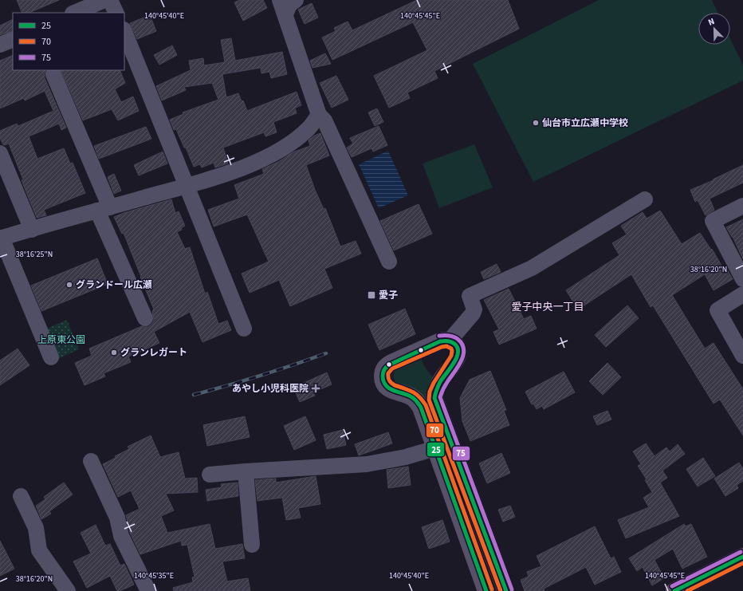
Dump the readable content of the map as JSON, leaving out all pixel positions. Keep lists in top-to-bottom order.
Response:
{
  "districts": ["愛子中央一丁目"],
  "parks": ["上原東公園"],
  "places": {
    "other": ["仙台市立広瀬中学校", "グランドール広瀬", "グランレガート"],
    "transit": ["愛子"],
    "health": ["あやし小児科医院"]
  },
  "lines": ["transit line 75", "transit line 25", "transit line 70"],
  "legend": ["25", "70", "75"],
  "north": "top left",
  "coordinates": [
    "140°45'40\"E",
    "140°45'45\"E",
    "38°16'25\"N",
    "38°16'20\"N",
    "140°45'35\"E"
  ]
}
